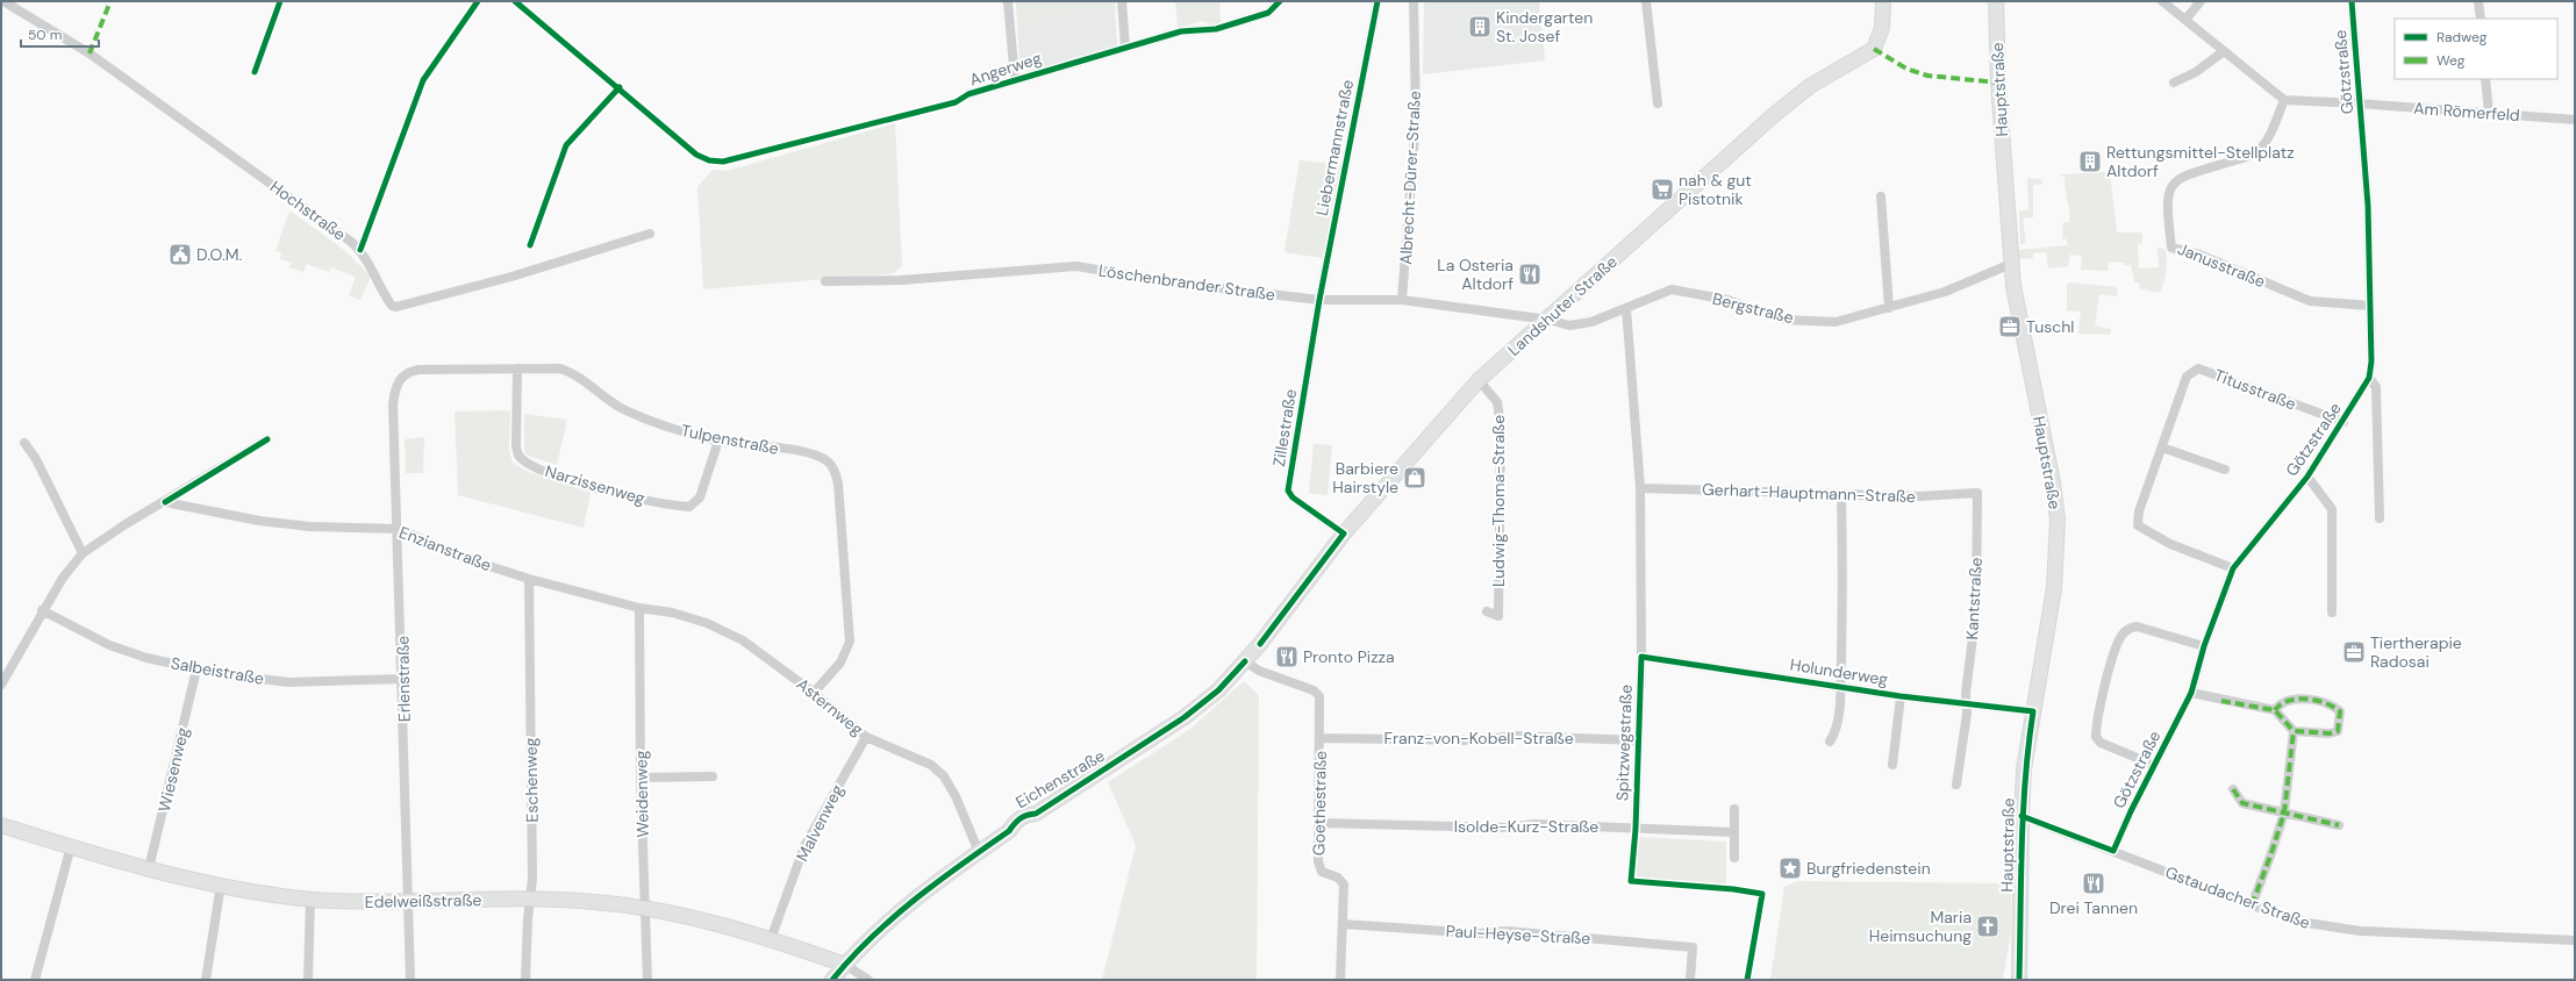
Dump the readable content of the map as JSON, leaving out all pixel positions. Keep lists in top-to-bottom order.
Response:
{
  "streets": {
    "street": [
      "Angerweg",
      "Götzstraße",
      "Hauptstraße",
      "Am Römerfeld",
      "Liebermannstraße",
      "Albrecht-Dürer-Straße",
      "Hochstraße",
      "Janusstraße",
      "Löschenbrander Straße",
      "Landshuter Straße",
      "Bergstraße",
      "Titusstraße",
      "Zillestraße",
      "Tulpenstraße",
      "Narzissenweg",
      "Gerhart-Hauptmann-Straße",
      "Ludwig-Thoma-Straße",
      "Enzianstraße",
      "Kantstraße",
      "Salbeistraße",
      "Holunderweg",
      "Erlenstraße",
      "Asternweg",
      "Franz-von-Kobell-Straße",
      "Spitzwegstraße",
      "Wiesenweg",
      "Eichenstraße",
      "Eschenweg",
      "Weidenweg",
      "Goethestraße",
      "Malvenweg",
      "Isolde-Kurz-Straße",
      "Gstaudacher Straße",
      "Edelweißstraße",
      "Paul-Heyse-Straße"
    ]
  },
  "crossings": [
    ["Götzstraße", "Am Römerfeld"],
    ["Götzstraße", "Janusstraße"],
    ["Götzstraße", "Titusstraße"],
    ["Götzstraße", "Gstaudacher Straße"],
    ["Hauptstraße", "Bergstraße"],
    ["Hauptstraße", "Holunderweg"],
    ["Hauptstraße", "Gstaudacher Straße"],
    ["Am Römerfeld", "Janusstraße"],
    ["Liebermannstraße", "Löschenbrander Straße"],
    ["Liebermannstraße", "Zillestraße"],
    ["Albrecht-Dürer-Straße", "Löschenbrander Straße"],
    ["Löschenbrander Straße", "Landshuter Straße"],
    ["Löschenbrander Straße", "Bergstraße"],
    ["Löschenbrander Straße", "Zillestraße"],
    ["Landshuter Straße", "Bergstraße"],
    ["Landshuter Straße", "Zillestraße"],
    ["Landshuter Straße", "Ludwig-Thoma-Straße"],
    ["Landshuter Straße", "Eichenstraße"],
    ["Bergstraße", "Spitzwegstraße"],
    ["Tulpenstraße", "Narzissenweg"],
    ["Tulpenstraße", "Erlenstraße"],
    ["Tulpenstraße", "Asternweg"],
    ["Gerhart-Hauptmann-Straße", "Kantstraße"],
    ["Gerhart-Hauptmann-Straße", "Spitzwegstraße"],
    ["Enzianstraße", "Erlenstraße"],
    ["Enzianstraße", "Asternweg"],
    ["Enzianstraße", "Eschenweg"],
    ["Enzianstraße", "Weidenweg"],
    ["Kantstraße", "Holunderweg"],
    ["Salbeistraße", "Erlenstraße"],
    ["Salbeistraße", "Wiesenweg"],
    ["Holunderweg", "Spitzwegstraße"],
    ["Erlenstraße", "Edelweißstraße"],
    ["Asternweg", "Eichenstraße"],
    ["Asternweg", "Weidenweg"],
    ["Asternweg", "Malvenweg"],
    ["Franz-von-Kobell-Straße", "Spitzwegstraße"],
    ["Franz-von-Kobell-Straße", "Goethestraße"],
    ["Spitzwegstraße", "Isolde-Kurz-Straße"],
    ["Wiesenweg", "Edelweißstraße"],
    ["Eichenstraße", "Goethestraße"],
    ["Eichenstraße", "Edelweißstraße"],
    ["Eschenweg", "Edelweißstraße"],
    ["Weidenweg", "Edelweißstraße"],
    ["Goethestraße", "Isolde-Kurz-Straße"],
    ["Goethestraße", "Paul-Heyse-Straße"],
    ["Malvenweg", "Edelweißstraße"]
  ],
  "places": {
    "building": ["Kindergarten St. Josef", "Rettungsmittel-Stellplatz Altdorf"],
    "supermarket": ["nah & gut Pistotnik"],
    "public building": ["D.O.M."],
    "restaurant": ["La Osteria Altdorf", "Pronto Pizza", "Drei Tannen"],
    "office": ["Tuschl", "Tiertherapie Radosai"],
    "shop": ["Barbiere Hairstyle"],
    "place": ["Burgfriedenstein"],
    "church": ["Maria Heimsuchung"]
  },
  "legend": ["Radweg", "Weg"],
  "scale_bar": "50 m"
}
